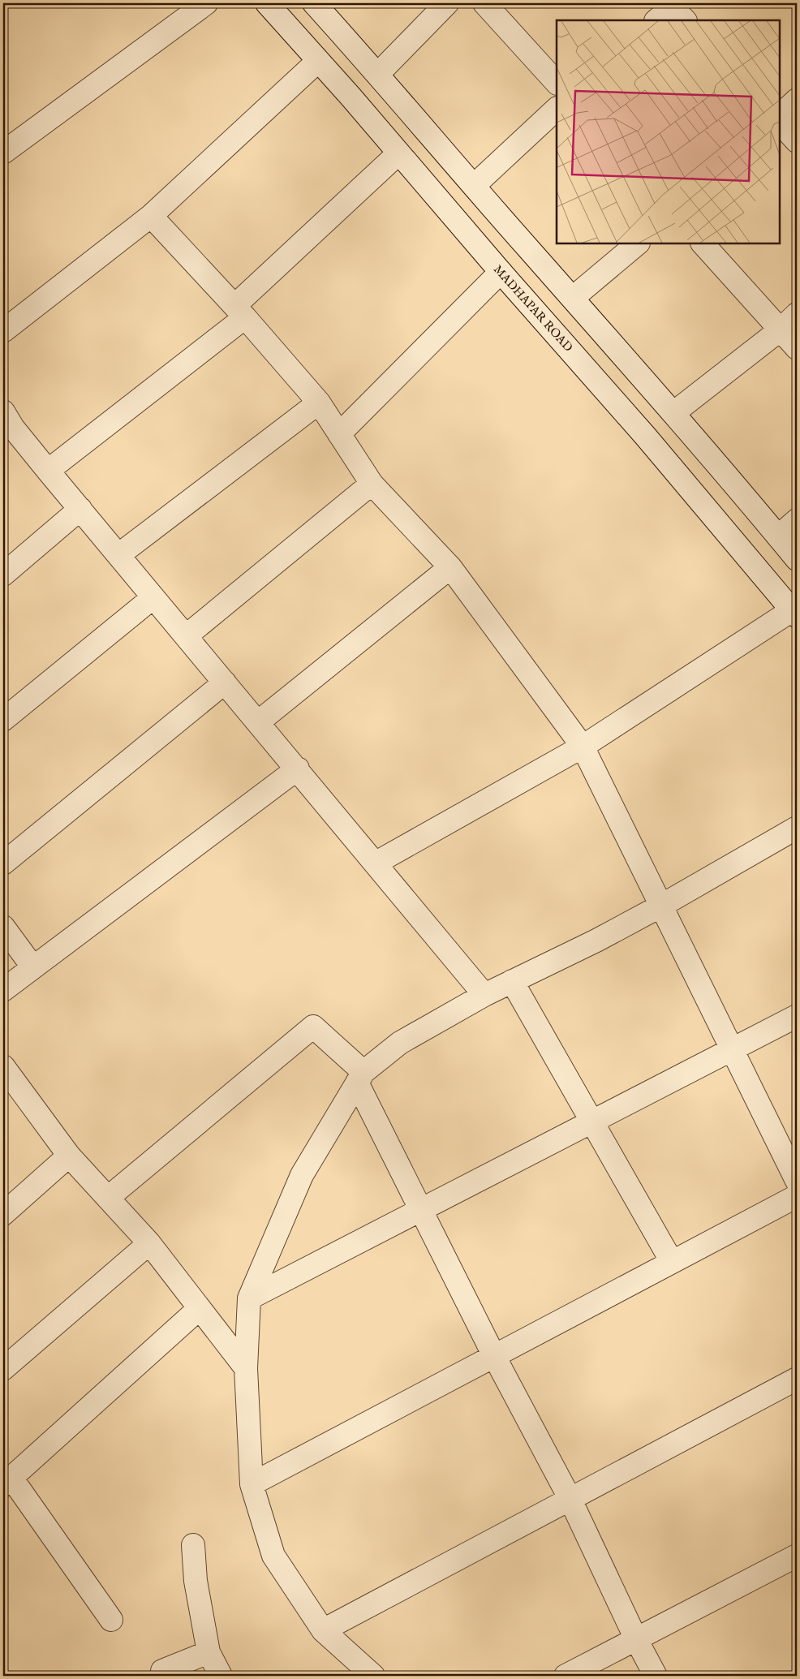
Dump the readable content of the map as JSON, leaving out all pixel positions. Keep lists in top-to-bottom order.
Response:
{
  "streets": {
    "street": ["MADHAPAR ROAD"]
  }
}
